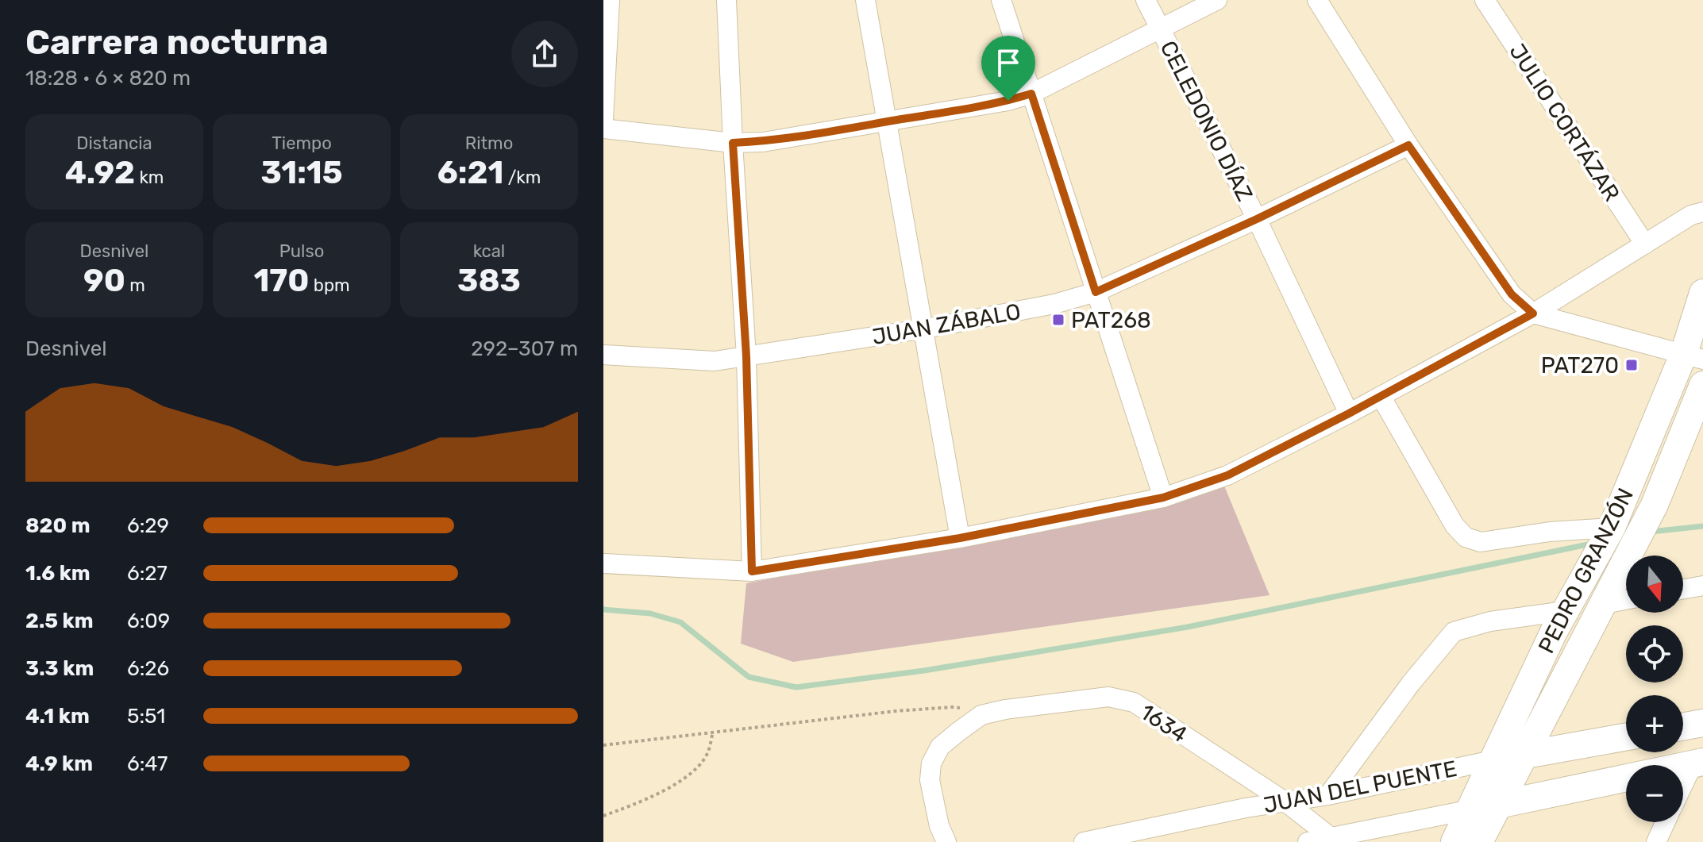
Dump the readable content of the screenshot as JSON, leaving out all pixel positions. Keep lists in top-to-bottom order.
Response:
{
  "streets": {
    "main road": ["PEDRO GRANZÓN", "JUAN DEL PUENTE"],
    "street": [
      "CELEDONIO DÍAZ",
      "JULIO CORTÁZAR",
      "JUAN ZÁBALO",
      "1634"
    ]
  },
  "crossings": [
    ["CELEDONIO DÍAZ", "JUAN ZÁBALO"],
    ["PEDRO GRANZÓN", "JUAN DEL PUENTE"],
    ["1634", "JUAN DEL PUENTE"]
  ],
  "places": {
    "transit": ["PAT268", "PAT270"]
  },
  "north": "bottom",
  "page": {
    "heading": ["Carrera nocturna", "18:28 · 6 × 820 m"],
    "stats": [
      ["Distancia", "4.92 km"],
      ["Tiempo", "31:15"],
      ["Ritmo", "6:21 /km"],
      ["Desnivel", "90 m"],
      ["Pulso", "170 bpm"],
      ["kcal", "383"]
    ],
    "chart": ["Desnivel", "292–307 m"],
    "list": [
      {
        "name": "820 m",
        "note": "6:29"
      },
      {
        "name": "1.6 km",
        "note": "6:27"
      },
      {
        "name": "2.5 km",
        "note": "6:09"
      },
      {
        "name": "3.3 km",
        "note": "6:26"
      },
      {
        "name": "4.1 km",
        "note": "5:51"
      },
      {
        "name": "4.9 km",
        "note": "6:47"
      }
    ],
    "map_buttons": ["+", "−"]
  }
}
